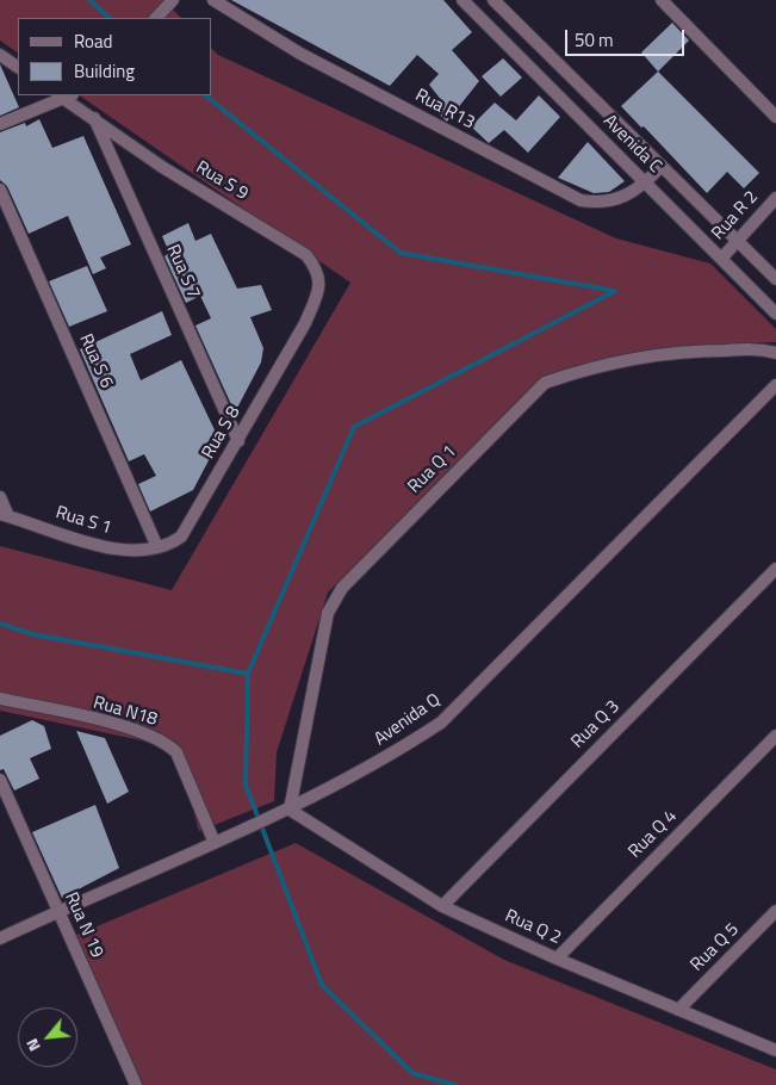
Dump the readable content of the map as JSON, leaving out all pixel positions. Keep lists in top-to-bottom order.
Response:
{
  "streets": {
    "street": [
      "Rua R13",
      "Avenida C",
      "Rua S 9",
      "Rua R 2",
      "Rua S 7",
      "Rua S 6",
      "Rua S 8",
      "Rua Q 1",
      "Rua S 1",
      "Rua N18",
      "Avenida Q",
      "Rua Q 3",
      "Rua Q 4",
      "Rua N 19",
      "Rua Q 2",
      "Rua Q 5"
    ]
  },
  "crossings": [
    ["Rua R13", "Avenida C"],
    ["Avenida C", "Rua R 2"],
    ["Rua S 9", "Rua S 7"],
    ["Rua S 9", "Rua S 8"],
    ["Rua S 7", "Rua S 8"],
    ["Rua S 6", "Rua S 8"],
    ["Rua S 6", "Rua S 1"],
    ["Rua S 8", "Rua S 1"],
    ["Rua Q 1", "Avenida Q"],
    ["Rua Q 1", "Rua Q 2"],
    ["Rua N18", "Avenida Q"],
    ["Avenida Q", "Rua N 19"],
    ["Avenida Q", "Rua Q 2"],
    ["Rua Q 3", "Rua Q 2"],
    ["Rua Q 4", "Rua Q 2"],
    ["Rua Q 2", "Rua Q 5"]
  ],
  "legend": ["Road", "Building"],
  "scale_bar": "50 m",
  "north": "bottom left"
}
